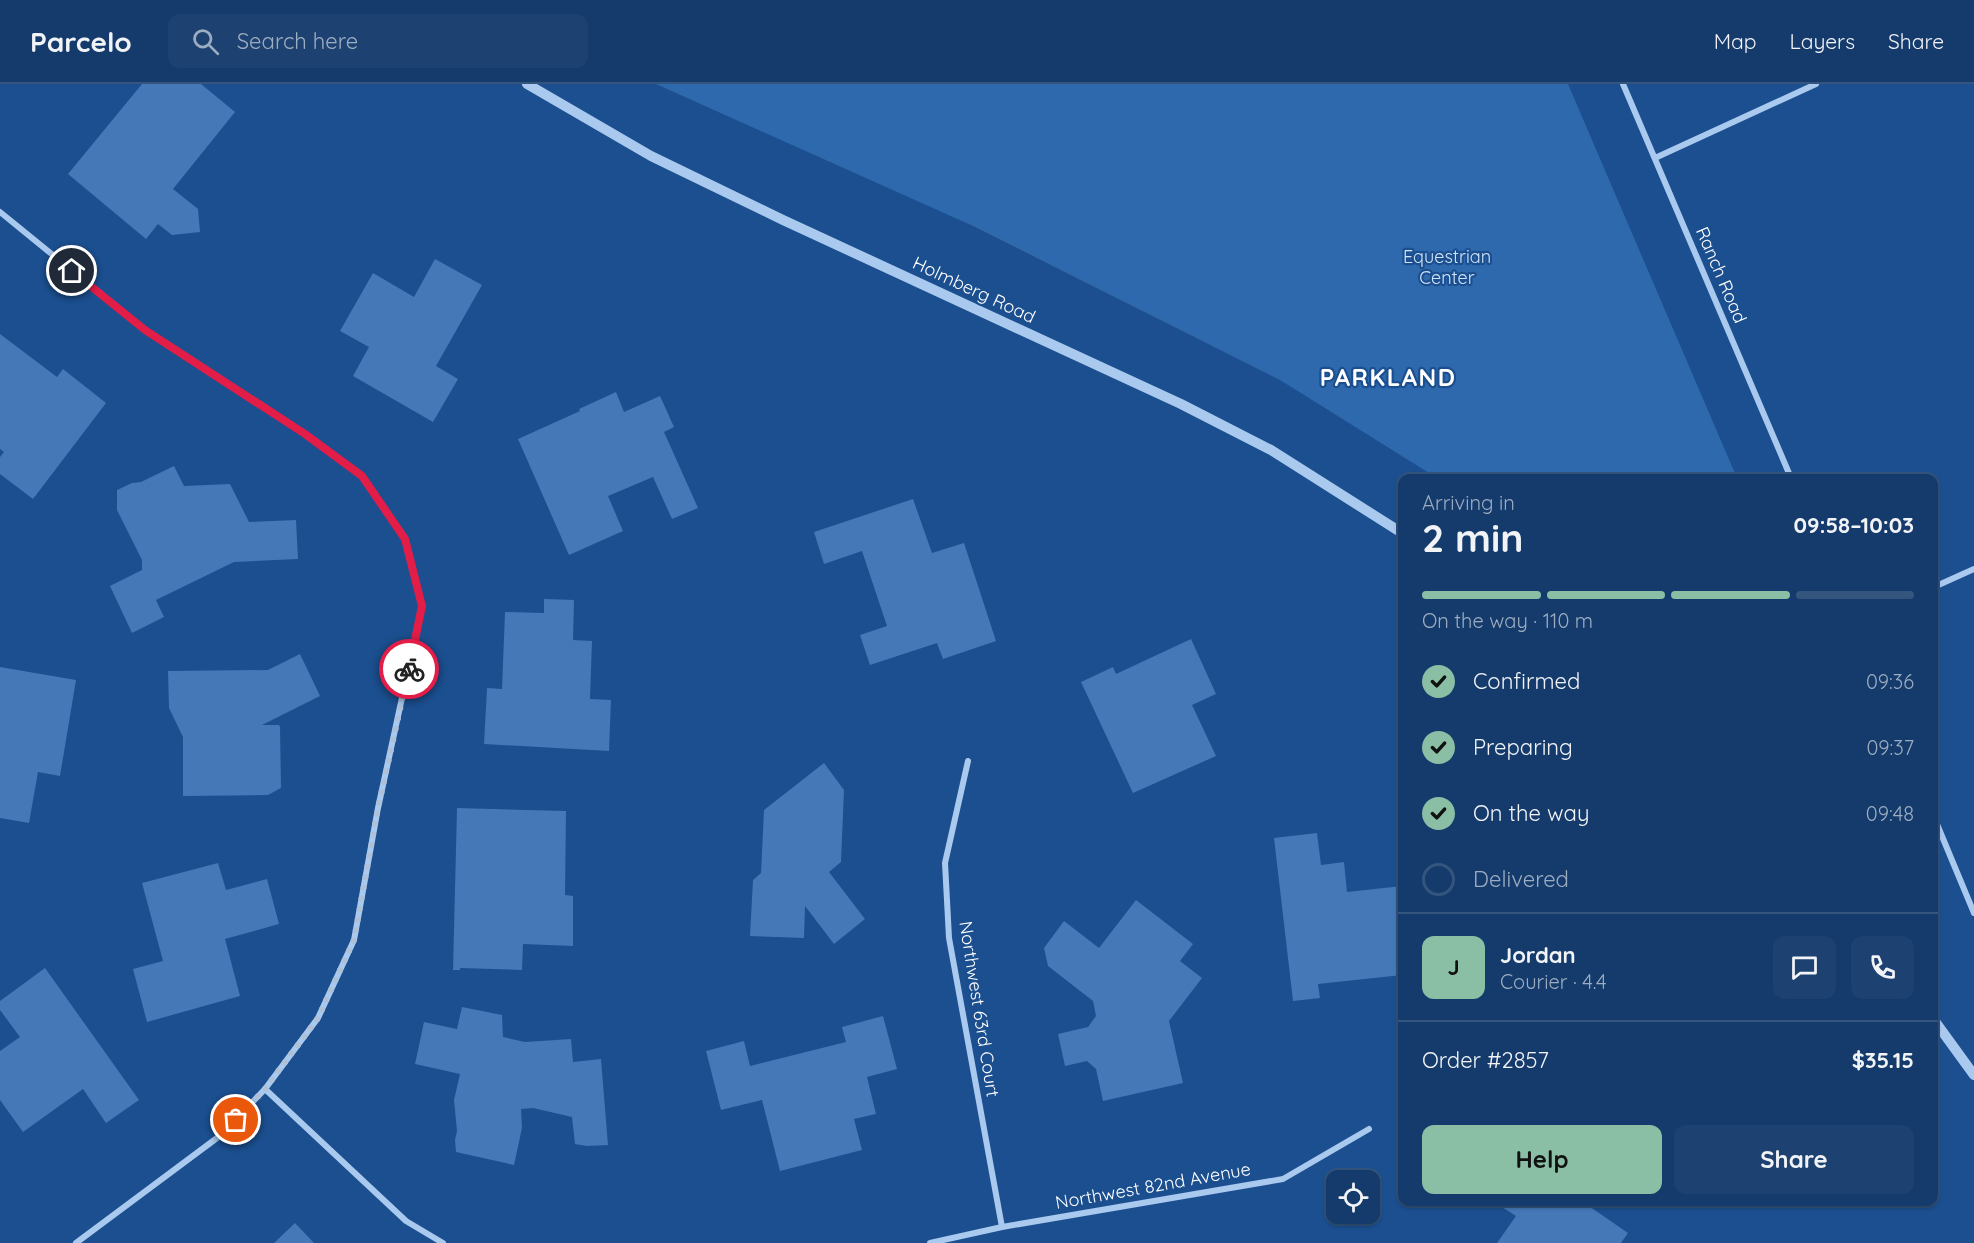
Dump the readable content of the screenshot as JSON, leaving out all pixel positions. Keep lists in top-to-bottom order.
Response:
{
  "streets": {
    "street": [
      "Ranch Road",
      "Holmberg Road",
      "Northwest 63rd Court",
      "Northwest 82nd Avenue"
    ]
  },
  "crossings": [
    ["Northwest 63rd Court", "Northwest 82nd Avenue"]
  ],
  "districts": ["PARKLAND"],
  "parks": ["Equestrian Center"],
  "page": {
    "header": "Parcelo",
    "search": "Search here",
    "nav": ["Map", "Layers", "Share"],
    "heading": ["2 min", "Arriving in", "09:58–10:03"],
    "panel": [
      "Jordan",
      "Courier · 4.4",
      "Order #2857",
      "$35.15"
    ],
    "bar": "On the way · 110 m",
    "list": [
      ["Confirmed", "09:36"],
      ["Preparing", "09:37"],
      ["On the way", "09:48"],
      "Delivered"
    ],
    "round": "J",
    "buttons": ["Help", "Share"]
  }
}
